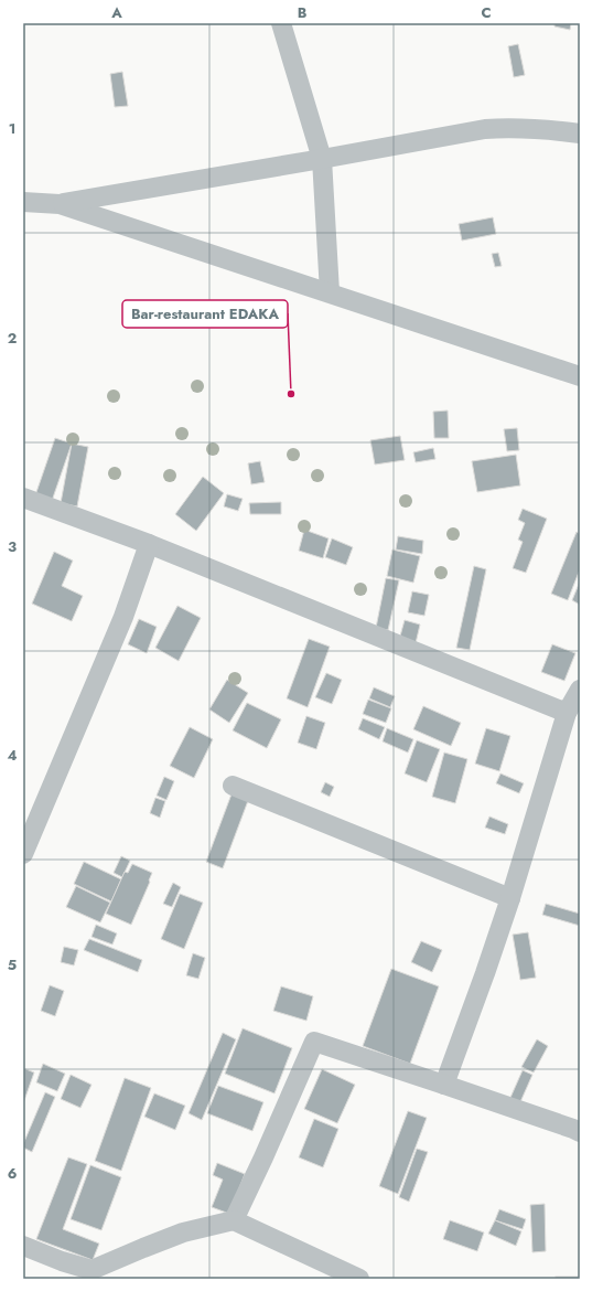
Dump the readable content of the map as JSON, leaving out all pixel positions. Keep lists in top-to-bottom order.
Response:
{
  "places": ["Bar-restaurant EDAKA"],
  "grid": {
    "columns": ["A", "B", "C"],
    "rows": [
      "1",
      "2",
      "3",
      "4",
      "5",
      "6"
    ]
  }
}
